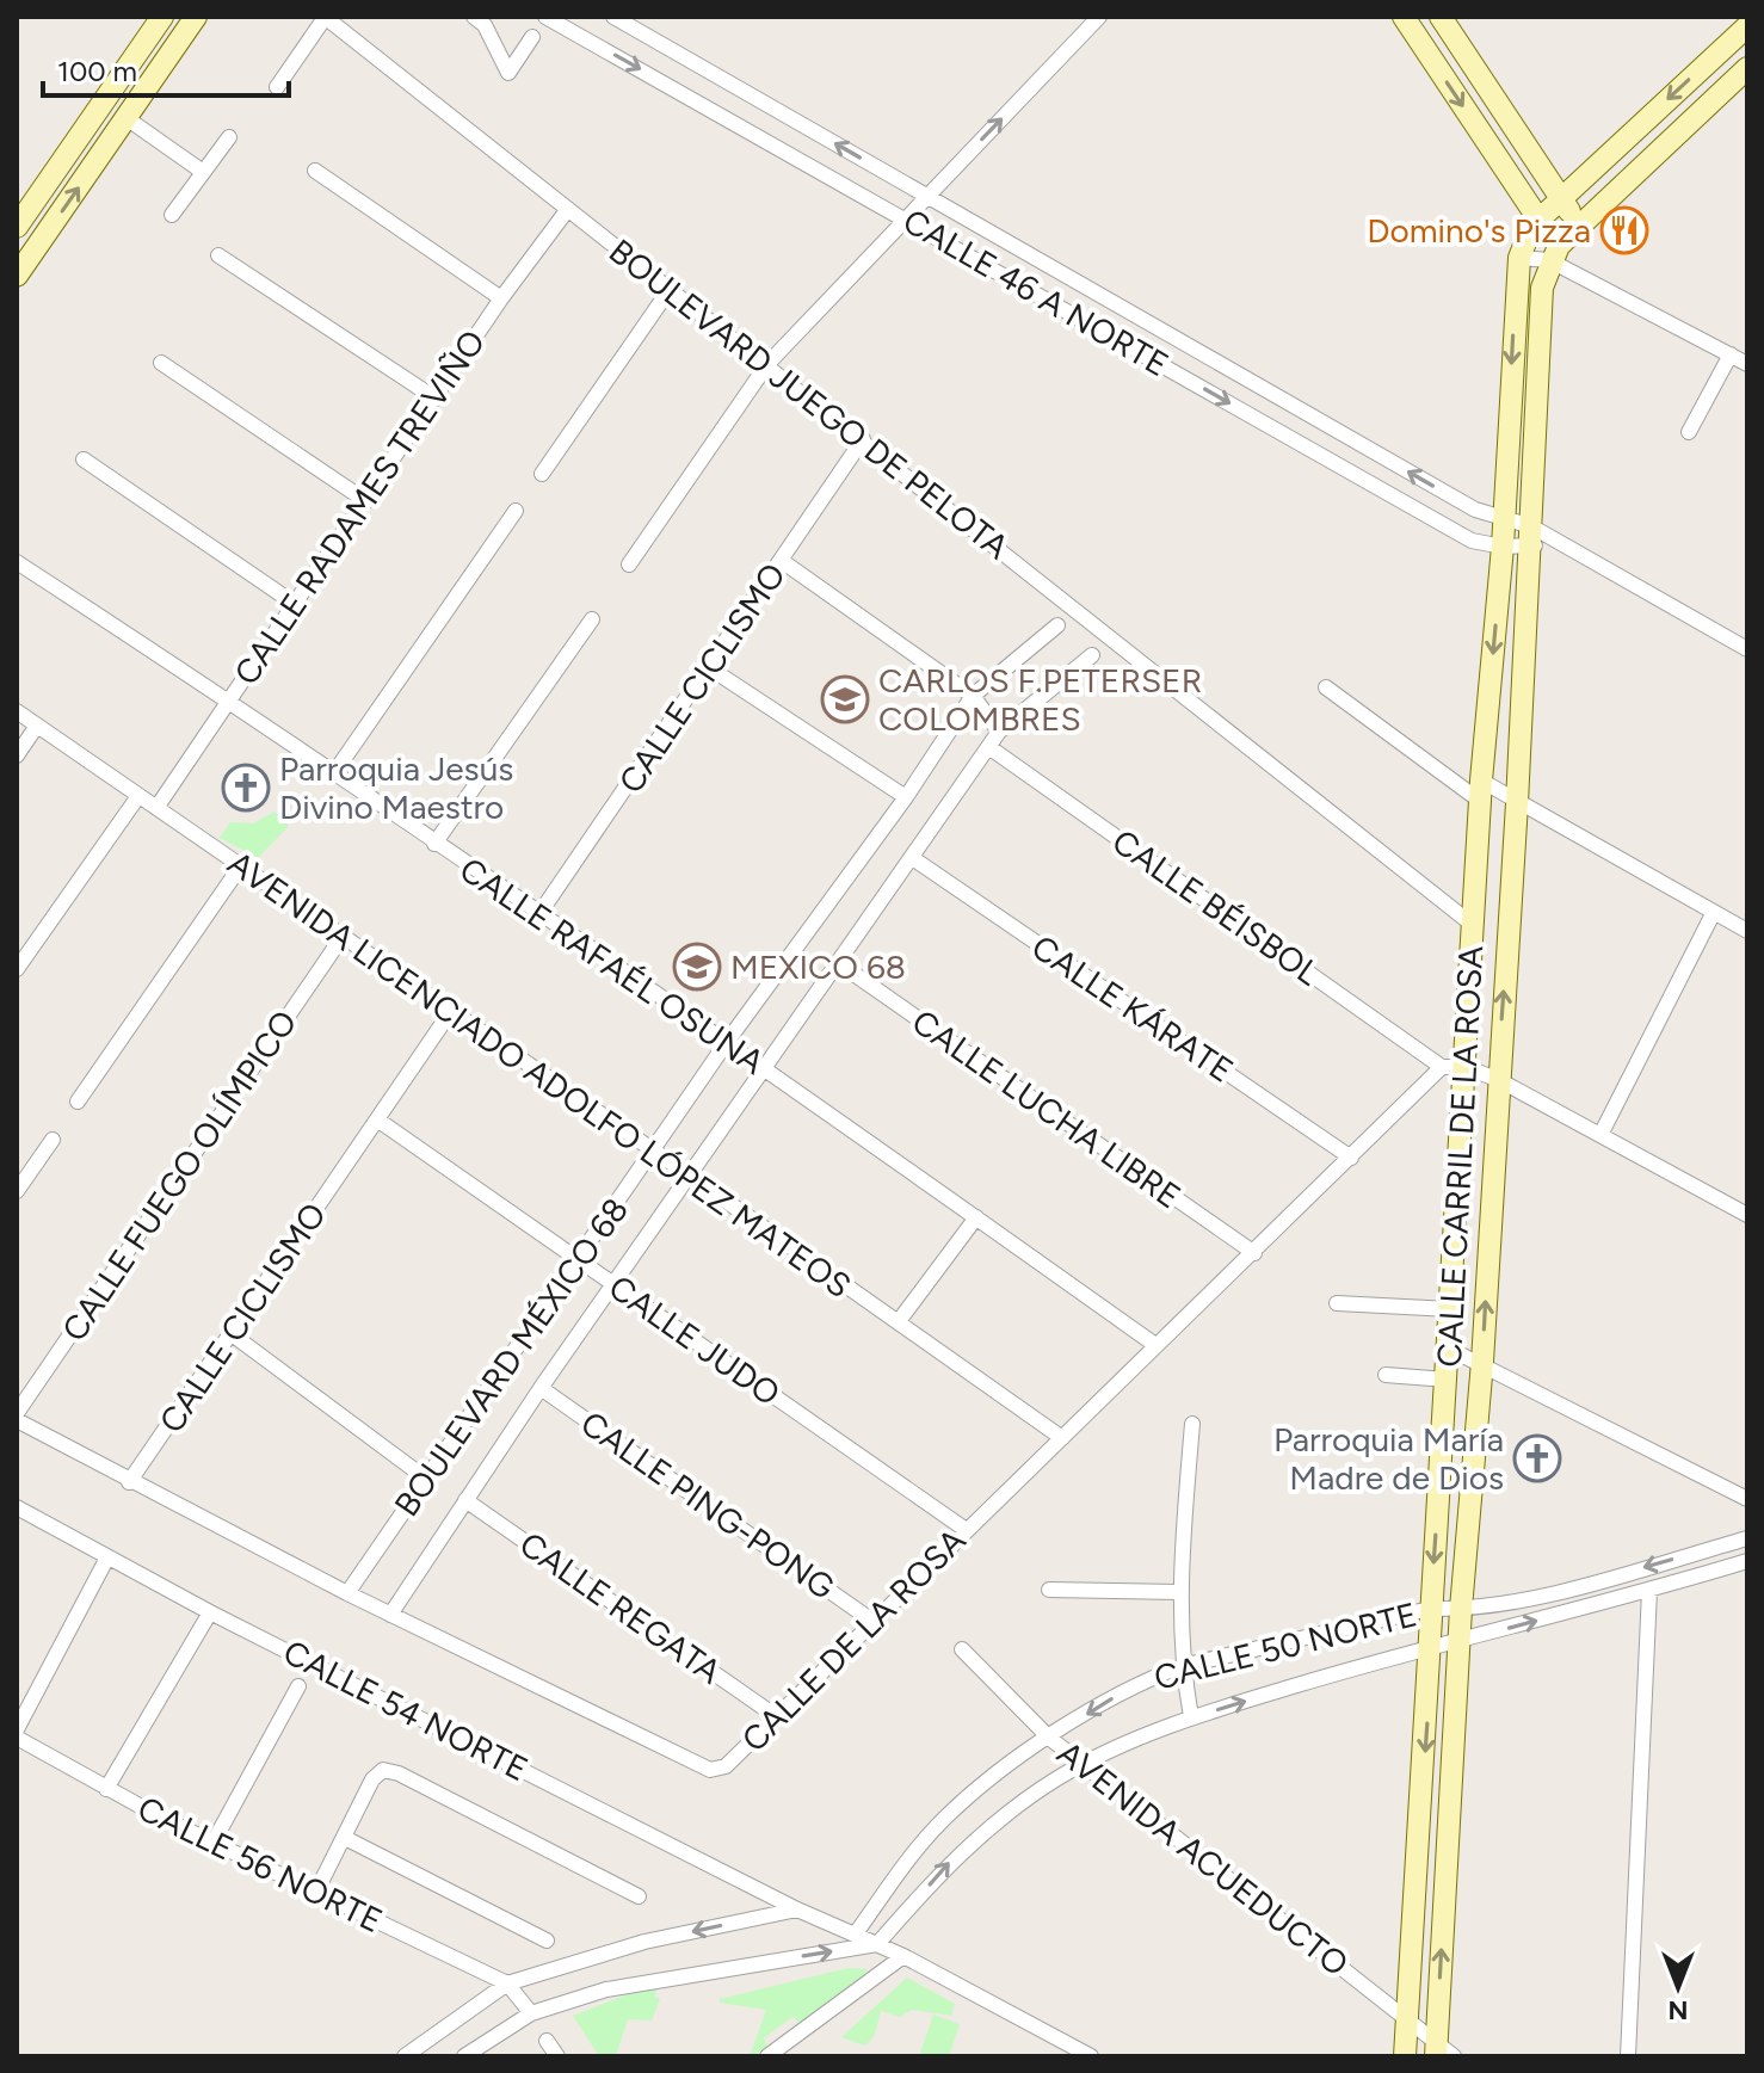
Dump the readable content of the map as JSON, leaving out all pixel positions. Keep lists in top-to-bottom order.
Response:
{
  "streets": {
    "main road": ["CALLE CARRIL DE LA ROSA"],
    "street": [
      "CALLE 46 A NORTE",
      "BOULEVARD JUEGO DE PELOTA",
      "CALLE RADAMES TREVIÑO",
      "CALLE CICLISMO",
      "CALLE BÉISBOL",
      "CALLE RAFAÉL OSUNA",
      "CALLE KÁRATE",
      "AVENIDA LICENCIADO ADOLFO LÓPEZ MATEOS",
      "CALLE LUCHA LIBRE",
      "CALLE FUEGO OLÍMPICO",
      "CALLE JUDO",
      "BOULEVARD MÉXICO 68",
      "CALLE PING-PONG",
      "CALLE REGATA",
      "CALLE DE LA ROSA",
      "CALLE 50 NORTE",
      "CALLE 54 NORTE",
      "AVENIDA ACUEDUCTO",
      "CALLE 56 NORTE"
    ]
  },
  "crossings": [
    ["CALLE 46 A NORTE", "CALLE CARRIL DE LA ROSA"],
    ["BOULEVARD JUEGO DE PELOTA", "CALLE RADAMES TREVIÑO"],
    ["BOULEVARD JUEGO DE PELOTA", "CALLE CICLISMO"],
    ["BOULEVARD JUEGO DE PELOTA", "CALLE CARRIL DE LA ROSA"],
    ["CALLE RADAMES TREVIÑO", "CALLE RAFAÉL OSUNA"],
    ["CALLE RADAMES TREVIÑO", "AVENIDA LICENCIADO ADOLFO LÓPEZ MATEOS"],
    ["CALLE CICLISMO", "CALLE RAFAÉL OSUNA"],
    ["CALLE CICLISMO", "AVENIDA LICENCIADO ADOLFO LÓPEZ MATEOS"],
    ["CALLE CICLISMO", "CALLE JUDO"],
    ["CALLE CICLISMO", "CALLE DE LA ROSA"],
    ["CALLE BÉISBOL", "CALLE CARRIL DE LA ROSA"],
    ["CALLE BÉISBOL", "BOULEVARD MÉXICO 68"],
    ["CALLE BÉISBOL", "CALLE DE LA ROSA"],
    ["CALLE RAFAÉL OSUNA", "BOULEVARD MÉXICO 68"],
    ["CALLE RAFAÉL OSUNA", "CALLE DE LA ROSA"],
    ["CALLE KÁRATE", "BOULEVARD MÉXICO 68"],
    ["CALLE KÁRATE", "CALLE DE LA ROSA"],
    ["AVENIDA LICENCIADO ADOLFO LÓPEZ MATEOS", "CALLE FUEGO OLÍMPICO"],
    ["AVENIDA LICENCIADO ADOLFO LÓPEZ MATEOS", "BOULEVARD MÉXICO 68"],
    ["AVENIDA LICENCIADO ADOLFO LÓPEZ MATEOS", "CALLE DE LA ROSA"],
    ["CALLE LUCHA LIBRE", "BOULEVARD MÉXICO 68"],
    ["CALLE LUCHA LIBRE", "CALLE DE LA ROSA"],
    ["CALLE CARRIL DE LA ROSA", "CALLE DE LA ROSA"],
    ["CALLE CARRIL DE LA ROSA", "CALLE 50 NORTE"],
    ["CALLE CARRIL DE LA ROSA", "AVENIDA ACUEDUCTO"],
    ["CALLE JUDO", "BOULEVARD MÉXICO 68"],
    ["CALLE JUDO", "CALLE DE LA ROSA"],
    ["BOULEVARD MÉXICO 68", "CALLE PING-PONG"],
    ["BOULEVARD MÉXICO 68", "CALLE REGATA"],
    ["BOULEVARD MÉXICO 68", "CALLE DE LA ROSA"],
    ["CALLE PING-PONG", "CALLE DE LA ROSA"],
    ["CALLE REGATA", "CALLE DE LA ROSA"],
    ["CALLE 50 NORTE", "CALLE 54 NORTE"],
    ["CALLE 50 NORTE", "AVENIDA ACUEDUCTO"]
  ],
  "places": {
    "restaurant": ["Domino's Pizza"],
    "school or university": ["CARLOS F.PETERSER COLOMBRES", "MEXICO 68"],
    "church": ["Parroquia Jesús Divino Maestro", "Parroquia María Madre de Dios"]
  },
  "scale_bar": "100 m",
  "north": "bottom"
}
